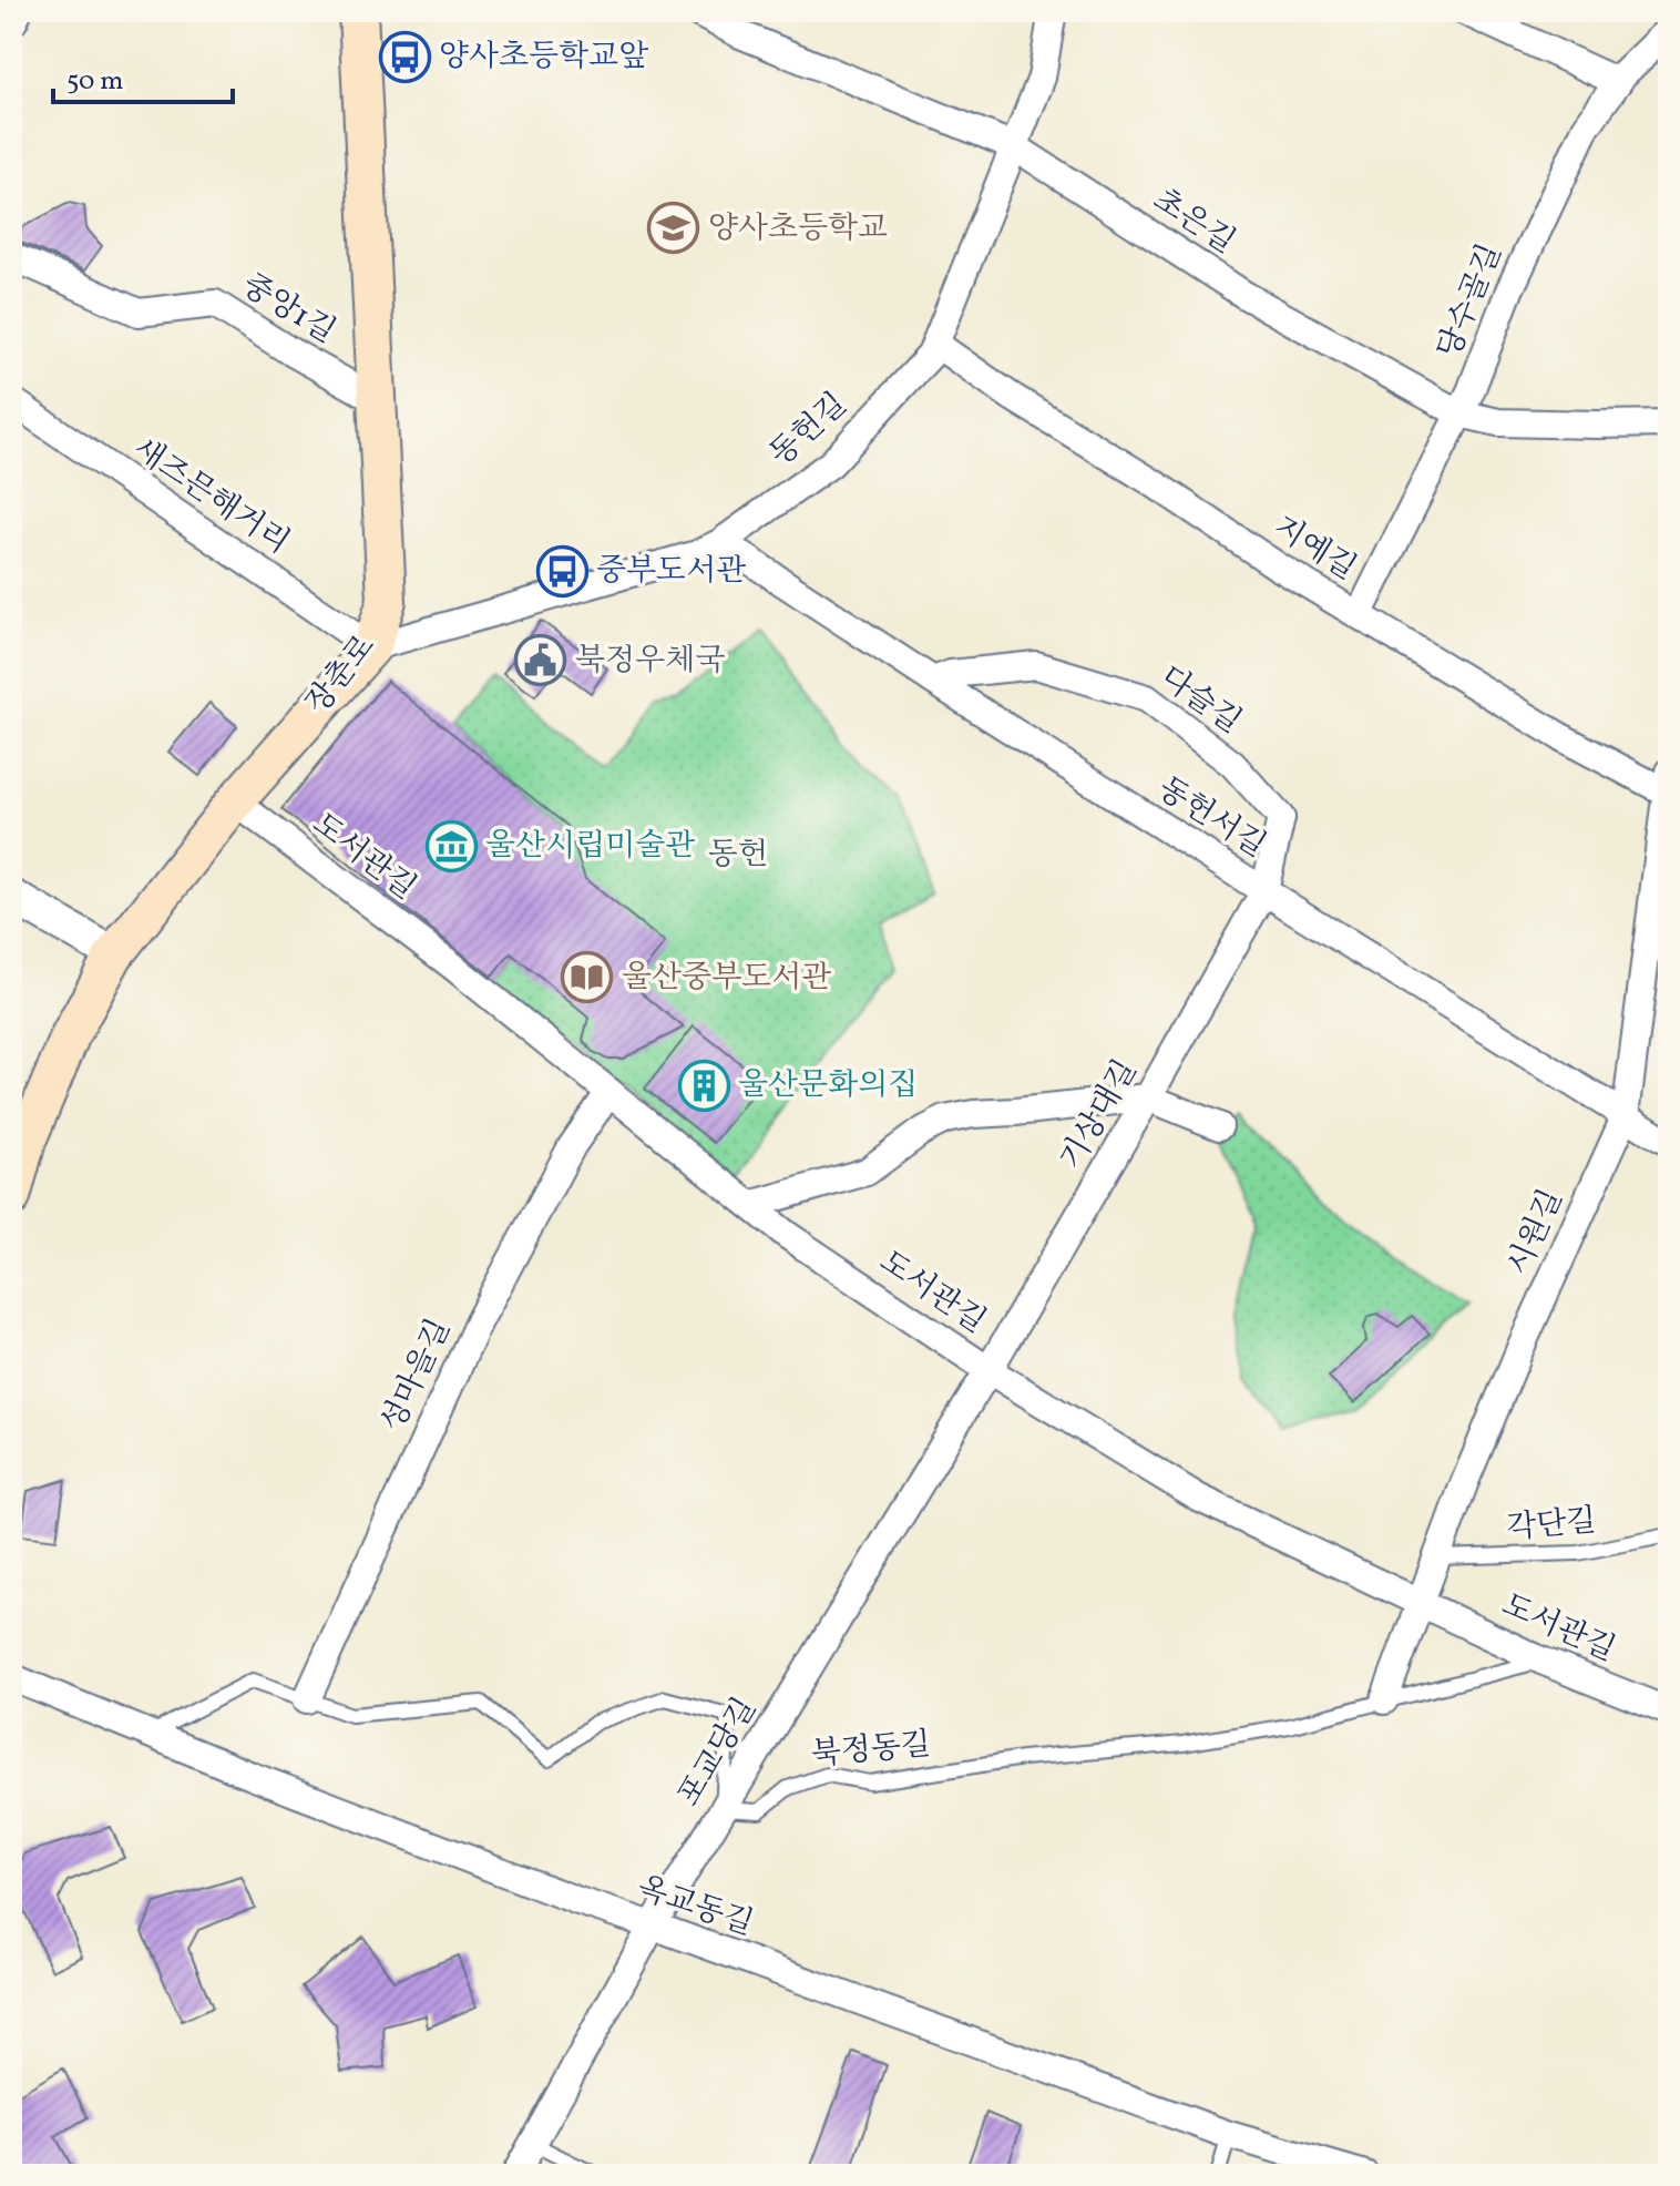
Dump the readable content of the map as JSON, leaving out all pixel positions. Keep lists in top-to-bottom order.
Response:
{
  "streets": {
    "main road": ["장춘로"],
    "street": [
      "초은길",
      "당수골길",
      "중앙1길",
      "동헌길",
      "새즈믄해거리",
      "지예길",
      "다슬길",
      "동헌서길",
      "도서관길",
      "기상대길",
      "시원길",
      "성마을길",
      "포교당길",
      "옥교동길"
    ],
    "lane": ["각단길", "북정동길"]
  },
  "crossings": [
    ["초은길", "당수골길"],
    ["초은길", "동헌길"],
    ["당수골길", "지예길"],
    ["중앙1길", "장춘로"],
    ["동헌길", "새즈믄해거리"],
    ["동헌길", "지예길"],
    ["동헌길", "장춘로"],
    ["동헌길", "동헌서길"],
    ["새즈믄해거리", "장춘로"],
    ["지예길", "시원길"],
    ["장춘로", "도서관길"],
    ["다슬길", "동헌서길"],
    ["다슬길", "기상대길"],
    ["동헌서길", "기상대길"],
    ["동헌서길", "시원길"],
    ["도서관길", "기상대길"],
    ["도서관길", "시원길"],
    ["도서관길", "성마을길"],
    ["도서관길", "북정동길"],
    ["도서관길", "포교당길"],
    ["기상대길", "포교당길"],
    ["시원길", "각단길"],
    ["시원길", "북정동길"],
    ["북정동길", "포교당길"],
    ["포교당길", "옥교동길"]
  ],
  "parks": ["동헌"],
  "places": {
    "bus stop": ["양사초등학교앞", "중부도서관"],
    "school or university": ["양사초등학교"],
    "public building": ["북정우체국"],
    "museum": ["울산시립미술관"],
    "library": ["울산중부도서관"],
    "building": ["울산문화의집"]
  },
  "scale_bar": "50 m"
}
